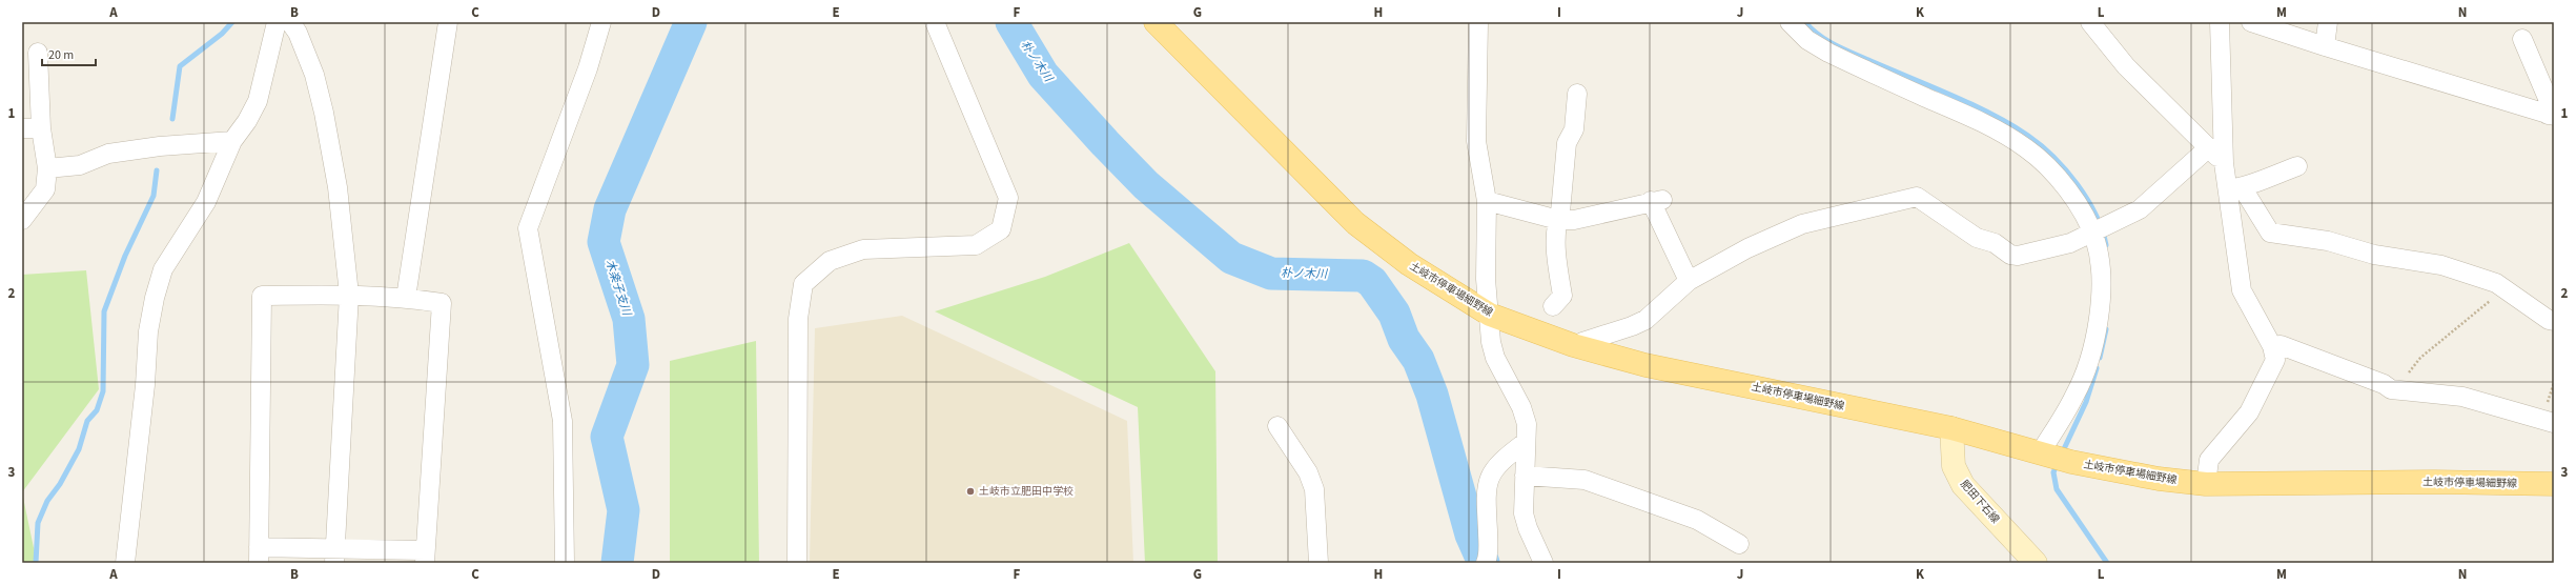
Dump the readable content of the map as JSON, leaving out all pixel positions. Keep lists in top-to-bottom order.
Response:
{
  "streets": {
    "main road": ["土岐市停車場細野線", "肥田下石線"]
  },
  "crossings": [
    ["土岐市停車場細野線", "肥田下石線"]
  ],
  "water": ["朴ノ木川", "木楽子支川"],
  "places": ["土岐市立肥田中学校"],
  "scale_bar": "20 m",
  "grid": {
    "columns": [
      "A",
      "B",
      "C",
      "D",
      "E",
      "F",
      "G",
      "H",
      "I",
      "J",
      "K",
      "L",
      "M",
      "N"
    ],
    "rows": ["1", "2", "3"]
  }
}
